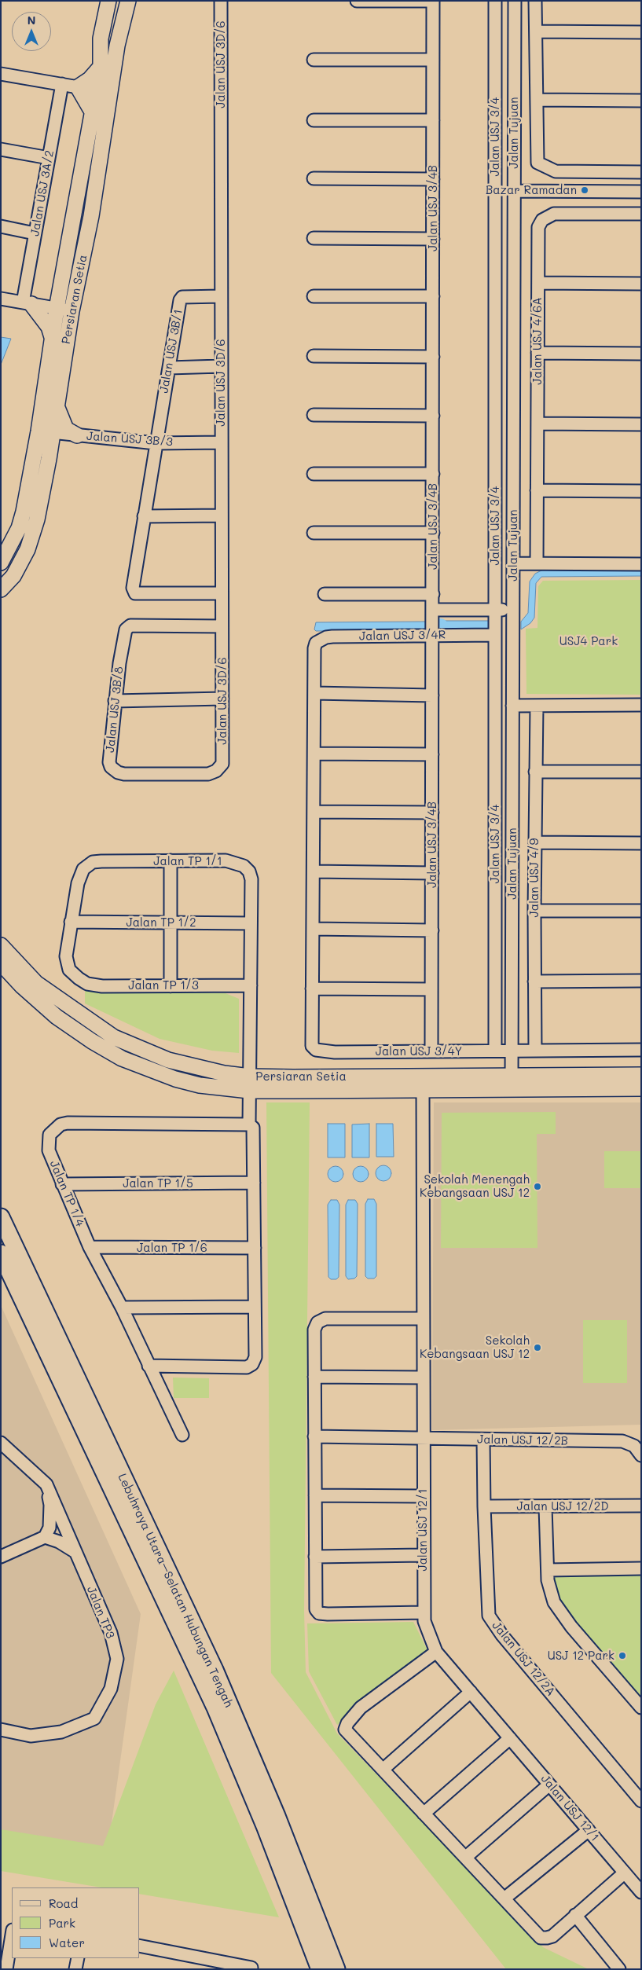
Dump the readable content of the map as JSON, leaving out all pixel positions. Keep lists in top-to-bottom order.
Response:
{
  "streets": {
    "highway": ["Lebuhraya Utara–Selatan Hubungan Tengah"],
    "main road": ["Persiaran Setia"],
    "street": [
      "Jalan USJ 3D/6",
      "Jalan Tujuan",
      "Jalan USJ 3/4",
      "Jalan USJ 3A/2",
      "Jalan USJ 3/4B",
      "Jalan USJ 4/6A",
      "Jalan USJ 3B/1",
      "Jalan USJ 3B/3",
      "Jalan USJ 3/4R",
      "Jalan USJ 3B/8",
      "Jalan TP 1/1",
      "Jalan USJ 4/9",
      "Jalan TP 1/2",
      "Jalan TP 1/3",
      "Jalan USJ 3/4Y",
      "Jalan TP 1/5",
      "Jalan TP 1/4",
      "Jalan TP 1/6",
      "Jalan USJ 12/2B",
      "Jalan USJ 12/2D",
      "Jalan USJ 12/1",
      "Jalan TP3",
      "Jalan USJ 12/2A"
    ]
  },
  "crossings": [
    ["Jalan USJ 3D/6", "Jalan USJ 3B/1"],
    ["Jalan USJ 3D/6", "Jalan USJ 3B/3"],
    ["Jalan USJ 3D/6", "Jalan USJ 3B/8"],
    ["Jalan Tujuan", "Persiaran Setia"],
    ["Jalan Tujuan", "Jalan USJ 3/4Y"],
    ["Jalan USJ 3/4", "Jalan USJ 3/4R"],
    ["Jalan USJ 3/4", "Jalan USJ 3/4Y"],
    ["Jalan USJ 3/4B", "Jalan USJ 3/4R"],
    ["Jalan USJ 3/4B", "Jalan USJ 3/4Y"],
    ["Persiaran Setia", "Jalan USJ 3B/3"],
    ["Persiaran Setia", "Jalan TP 1/1"],
    ["Persiaran Setia", "Jalan USJ 12/1"],
    ["Jalan USJ 3B/1", "Jalan USJ 3B/3"],
    ["Jalan TP 1/1", "Jalan TP 1/2"],
    ["Jalan TP 1/1", "Jalan TP 1/3"],
    ["Jalan USJ 4/9", "Jalan USJ 3/4Y"],
    ["Jalan TP 1/5", "Jalan TP 1/4"],
    ["Jalan TP 1/4", "Jalan TP 1/6"],
    ["Jalan USJ 12/2B", "Jalan USJ 12/1"],
    ["Jalan USJ 12/2B", "Jalan USJ 12/2A"],
    ["Jalan USJ 12/2D", "Jalan USJ 12/2A"]
  ],
  "parks": ["USJ4 Park"],
  "places": [
    "Bazar Ramadan",
    "Sekolah Menengah Kebangsaan USJ 12",
    "Sekolah Kebangsaan USJ 12",
    "USJ 12 Park"
  ],
  "legend": ["Road", "Park", "Water"],
  "north": "top"
}
